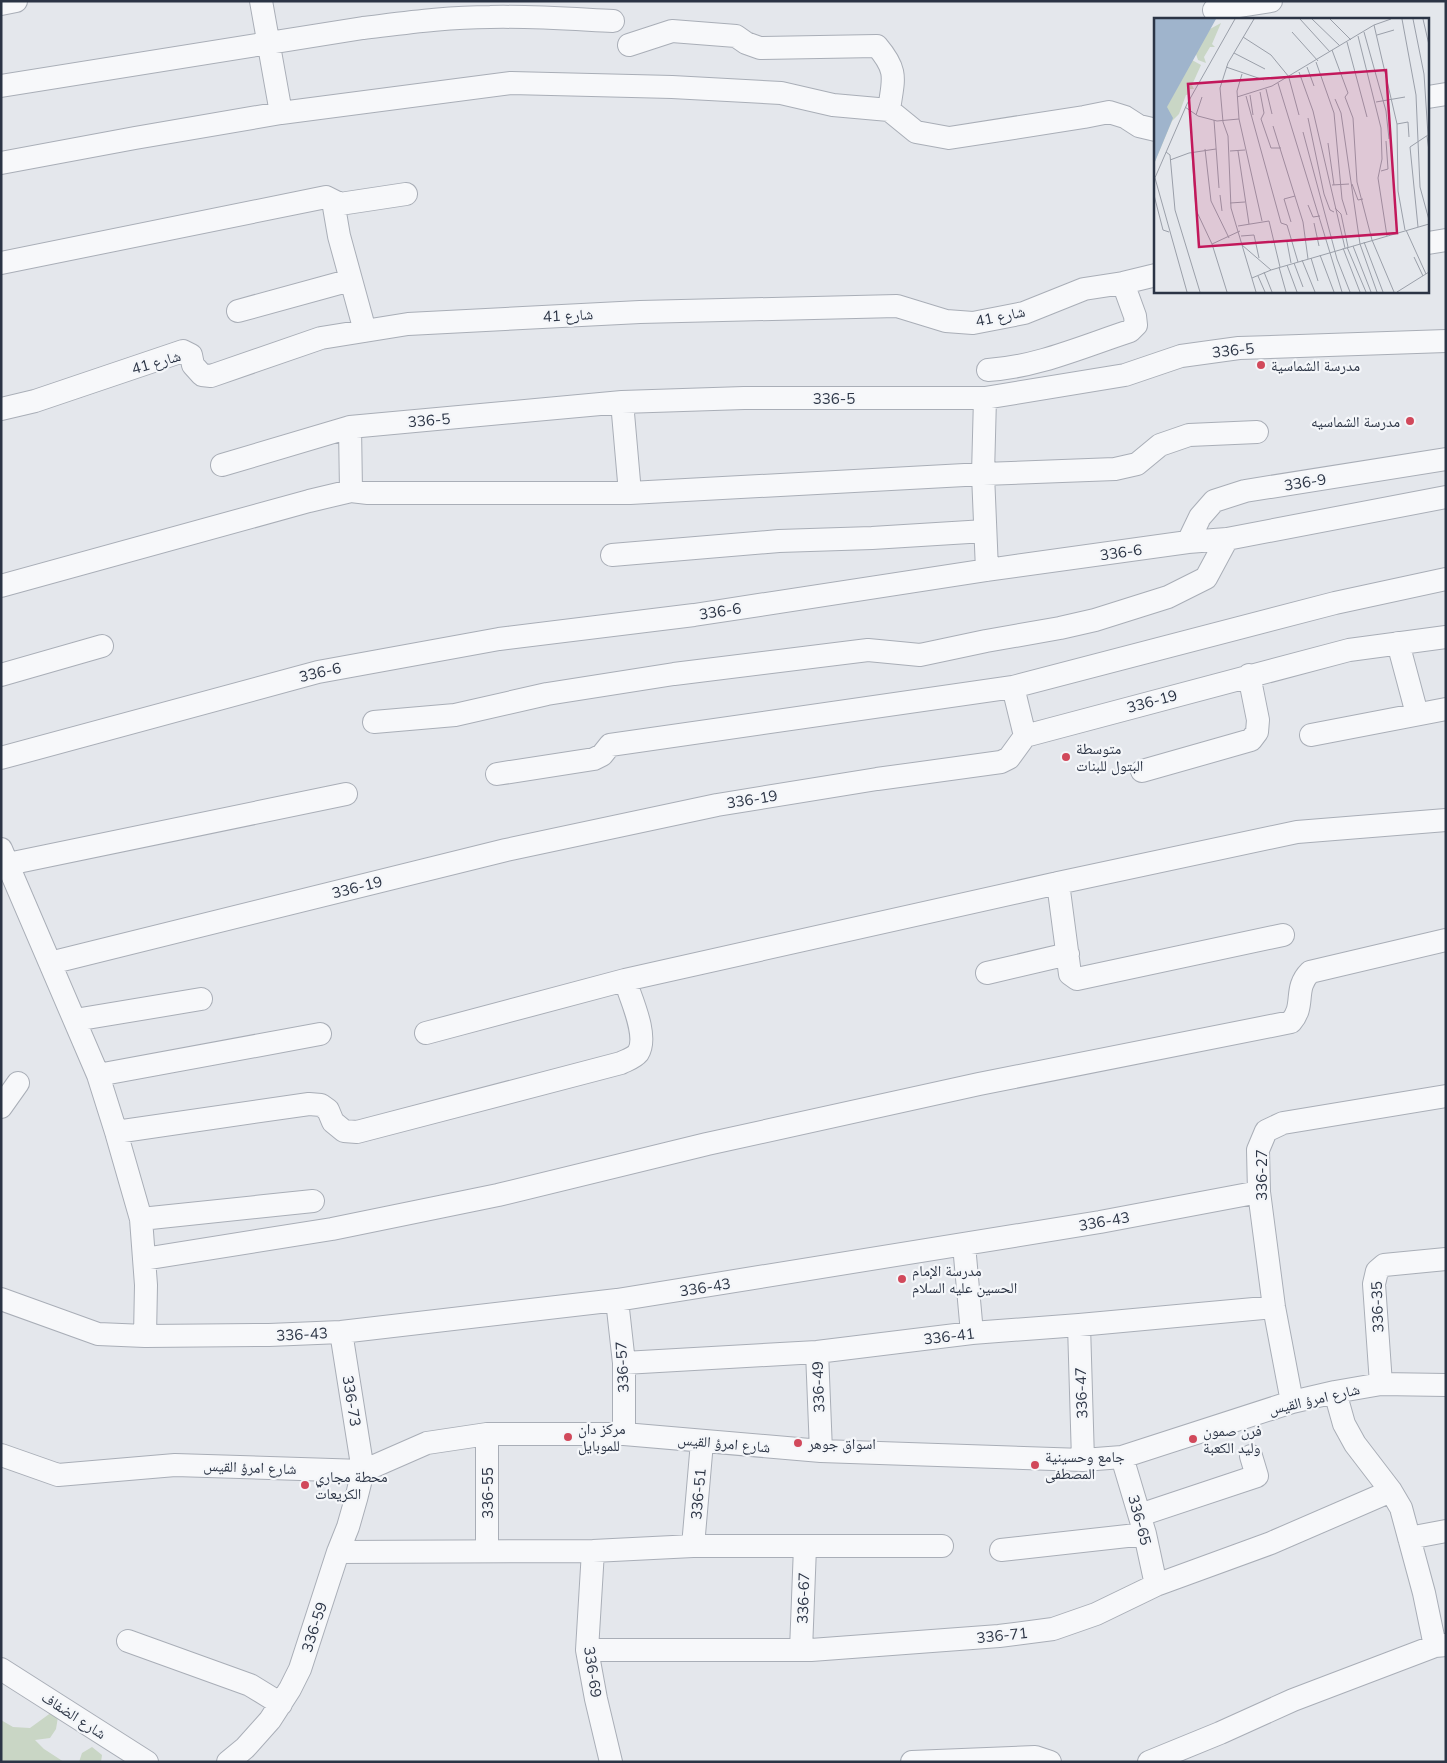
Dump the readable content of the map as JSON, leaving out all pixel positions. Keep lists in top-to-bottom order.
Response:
{
  "streets": {
    "street": [
      "شارع 41",
      "336-5",
      "336-9",
      "336-6",
      "336-19",
      "336-27",
      "336-43",
      "336-35",
      "336-41",
      "336-57",
      "336-49",
      "336-47",
      "شارع امرؤ القيس",
      "336-73",
      "336-55",
      "336-51",
      "336-65",
      "336-67",
      "336-59",
      "336-71",
      "336-69",
      "شارع الضفاف"
    ]
  },
  "crossings": [
    ["336-9", "336-6"],
    ["336-27", "336-43"],
    ["336-27", "336-41"],
    ["336-27", "شارع امرؤ القيس"],
    ["336-43", "336-57"],
    ["336-43", "336-73"],
    ["336-35", "شارع امرؤ القيس"],
    ["336-41", "336-57"],
    ["336-41", "336-49"],
    ["336-41", "336-47"],
    ["336-57", "شارع امرؤ القيس"],
    ["336-49", "شارع امرؤ القيس"],
    ["336-47", "شارع امرؤ القيس"],
    ["شارع امرؤ القيس", "336-73"],
    ["شارع امرؤ القيس", "336-55"],
    ["شارع امرؤ القيس", "336-51"],
    ["شارع امرؤ القيس", "336-65"],
    ["شارع امرؤ القيس", "336-59"],
    ["336-73", "336-59"],
    ["336-65", "336-71"],
    ["336-67", "336-71"],
    ["336-71", "336-69"]
  ],
  "places": [
    "مدرسة الشماسية",
    "مدرسة الشماسيه",
    "متوسطة البتول للبنات",
    "مدرسة الإمام الحسين عليه السلام",
    "مركز دان للموبايل",
    "فرن صمون وليد الكعبة",
    "اسواق جوهر",
    "جامع وحسينية المصطفى",
    "محطة مجاري الكريعات"
  ]
}
